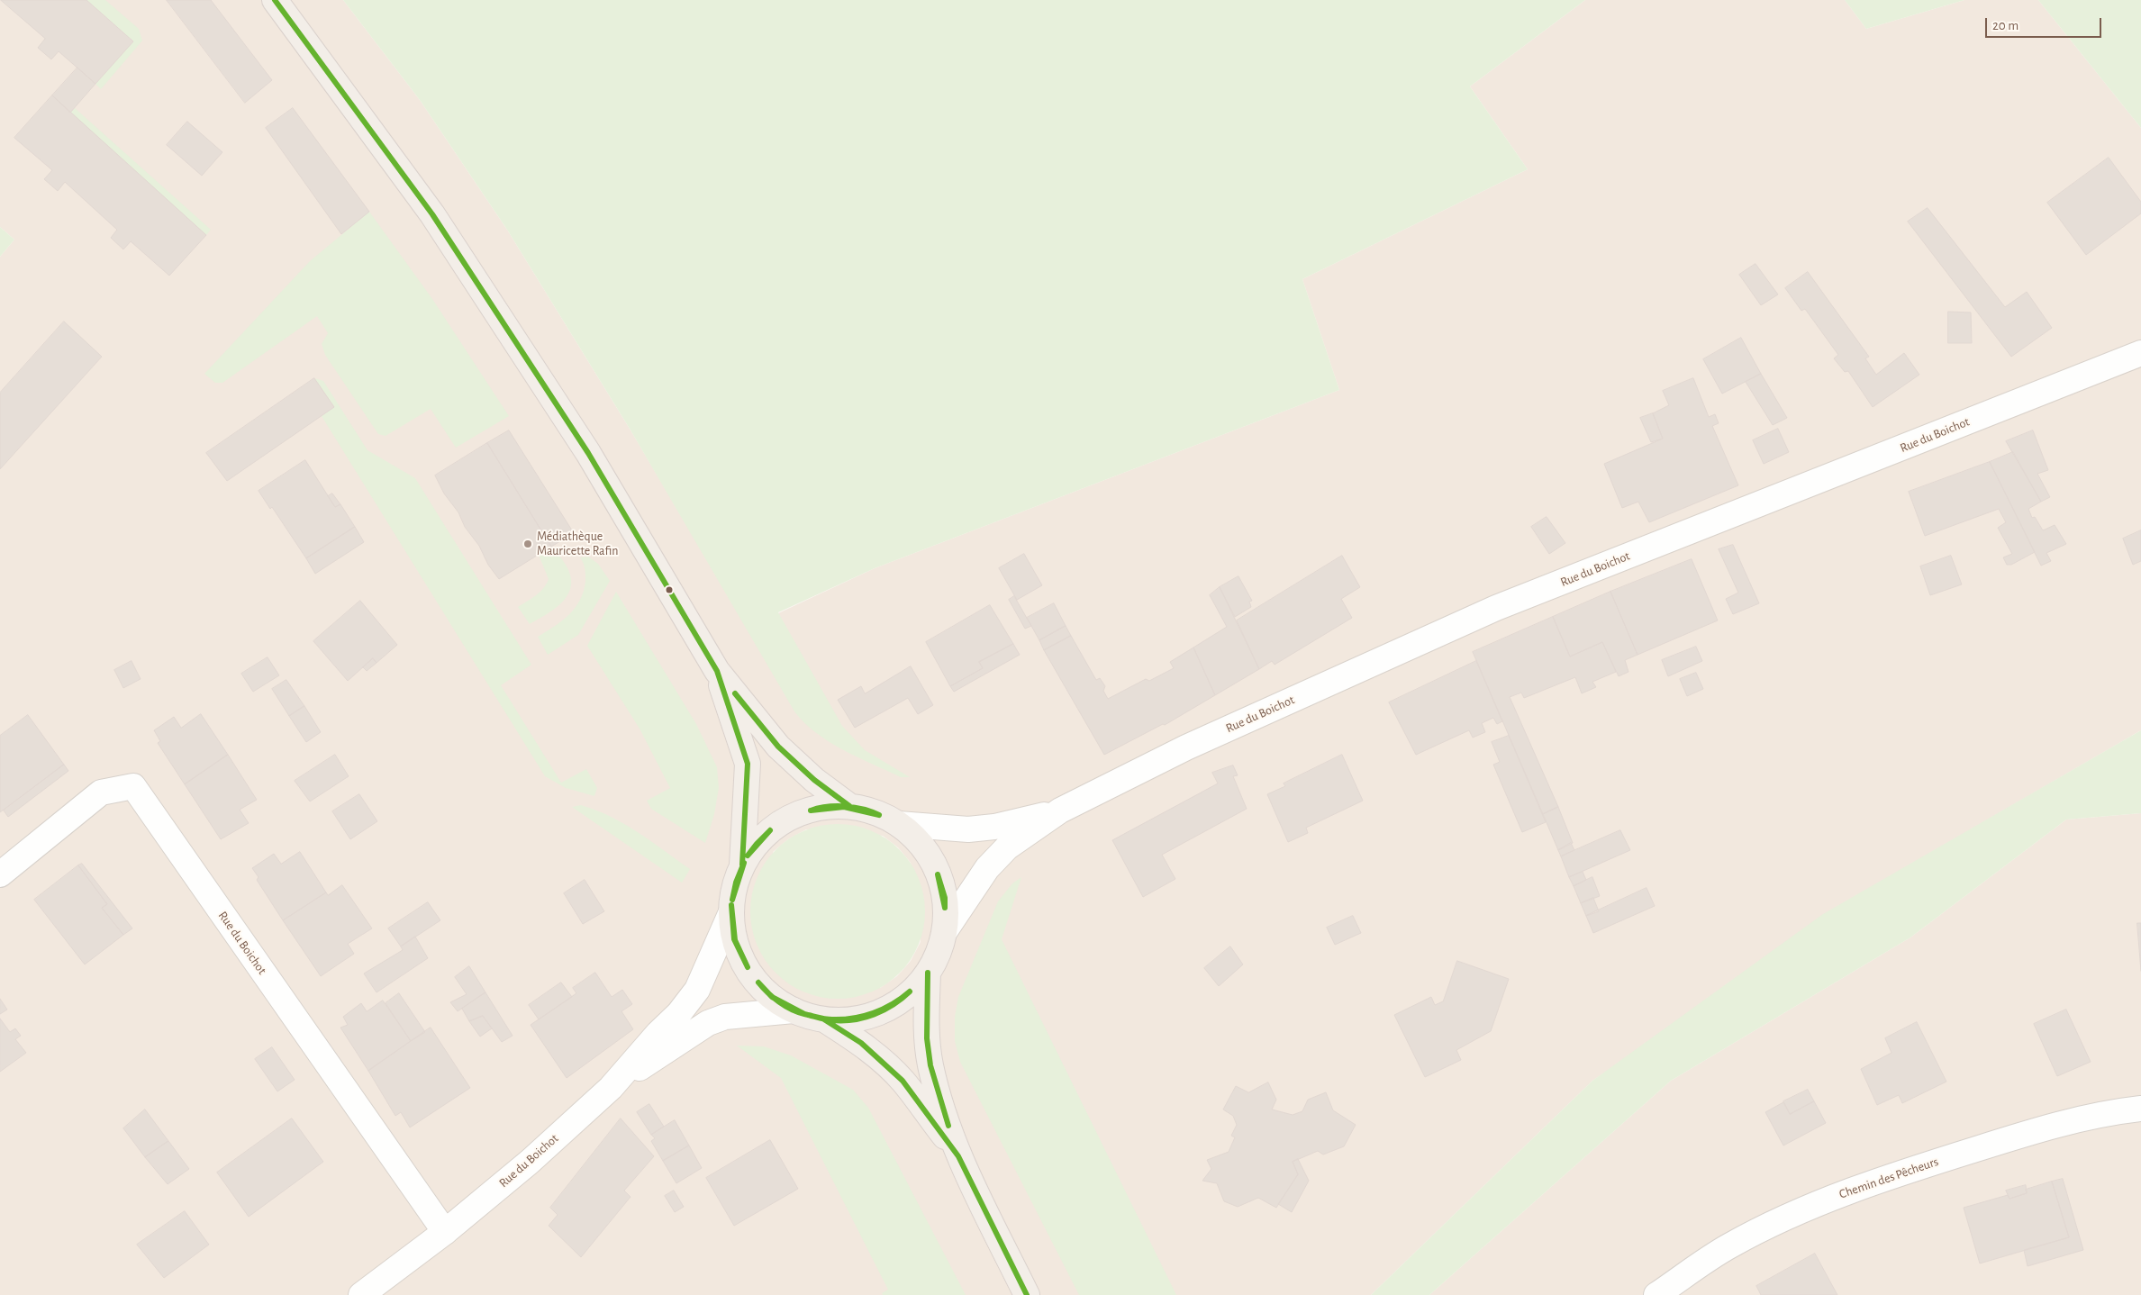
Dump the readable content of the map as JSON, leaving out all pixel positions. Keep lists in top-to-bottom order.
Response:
{
  "streets": {
    "street": ["Rue du Boichot", "Chemin des Pêcheurs"]
  },
  "places": ["Médiathèque Mauricette Rafin"],
  "scale_bar": "20 m"
}
